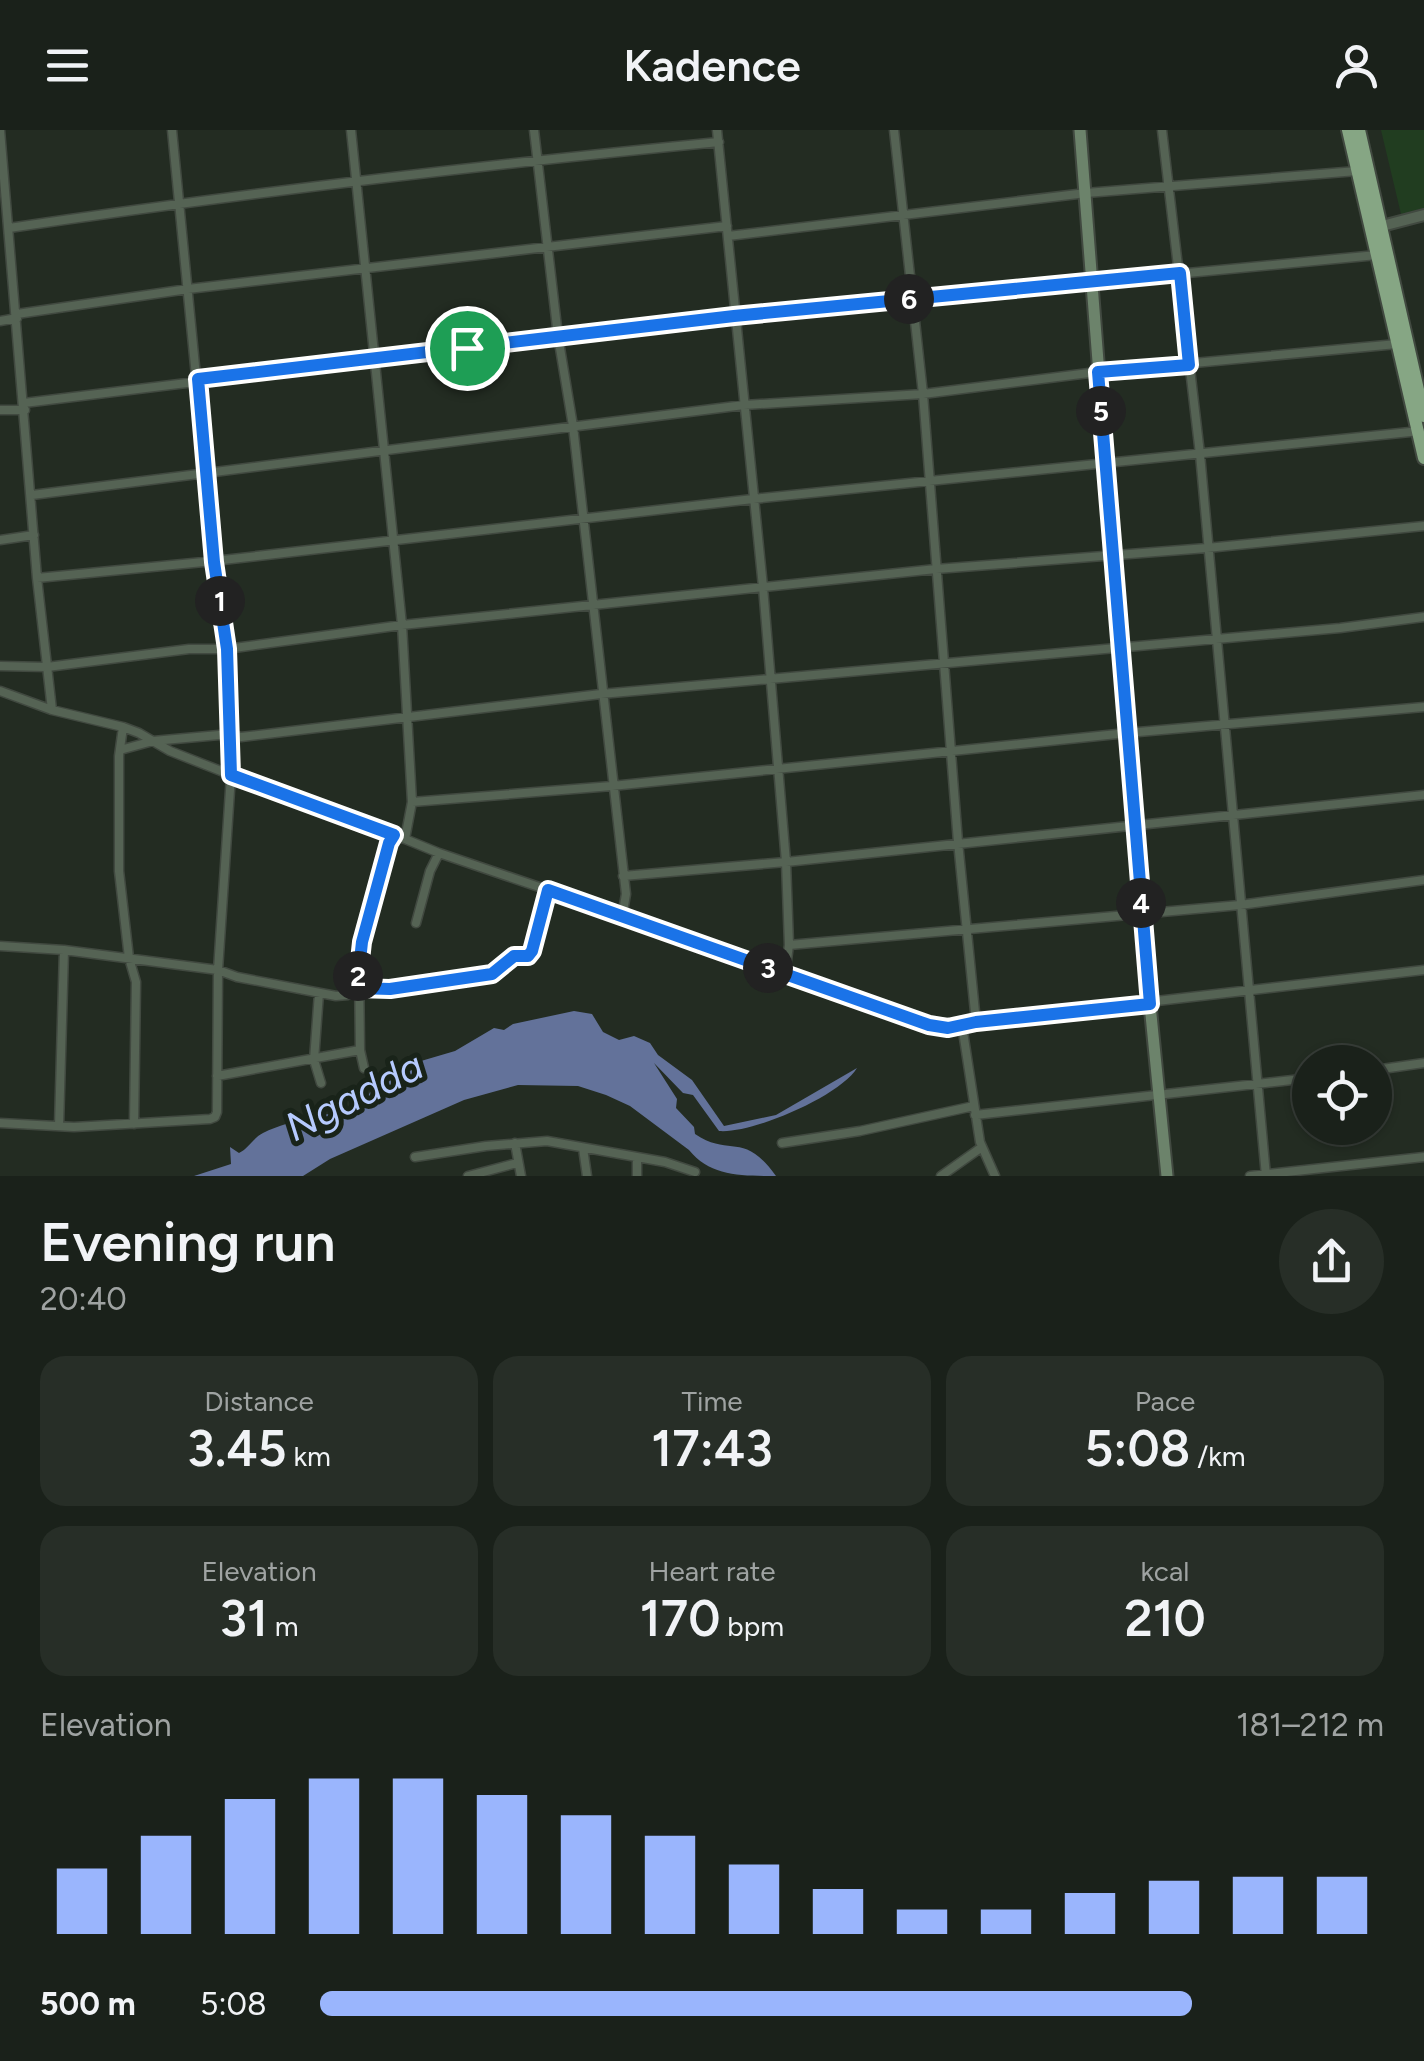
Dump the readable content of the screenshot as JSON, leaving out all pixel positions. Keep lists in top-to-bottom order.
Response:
{
  "water": ["Ngadda"],
  "page": {
    "header": "Kadence",
    "pins": [
      "6",
      "5",
      "1",
      "4",
      "3",
      "2"
    ],
    "heading": ["Evening run", "20:40"],
    "stats": [
      ["Distance", "3.45 km"],
      ["Time", "17:43"],
      ["Pace", "5:08 /km"],
      ["Elevation", "31 m"],
      ["Heart rate", "170 bpm"],
      ["kcal", "210"]
    ],
    "chart": ["Elevation", "181–212 m"],
    "list": [
      {
        "name": "500 m",
        "note": "5:08"
      }
    ]
  }
}
